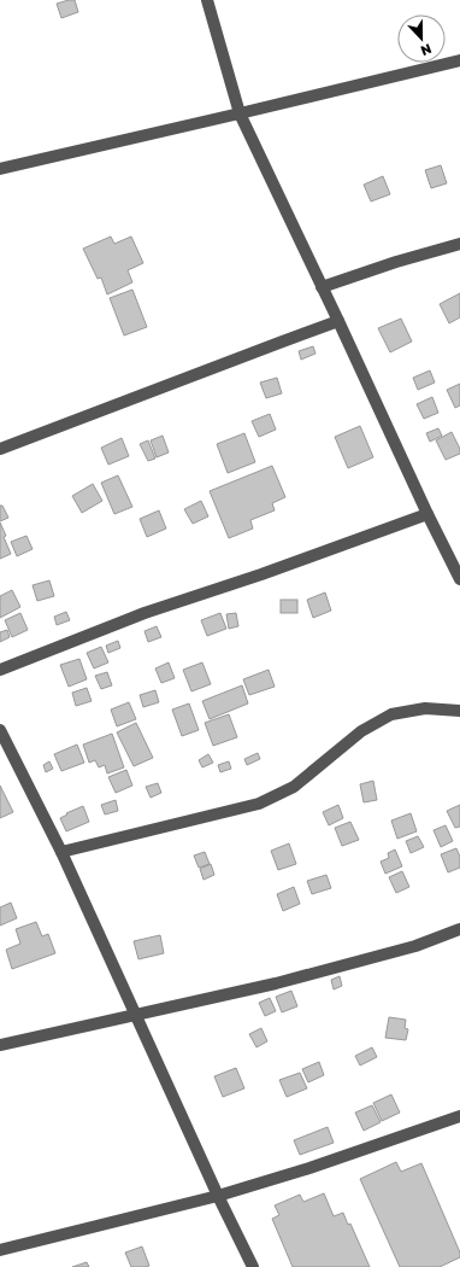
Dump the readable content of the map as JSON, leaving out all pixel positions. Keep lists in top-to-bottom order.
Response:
{
  "north": "bottom"
}
